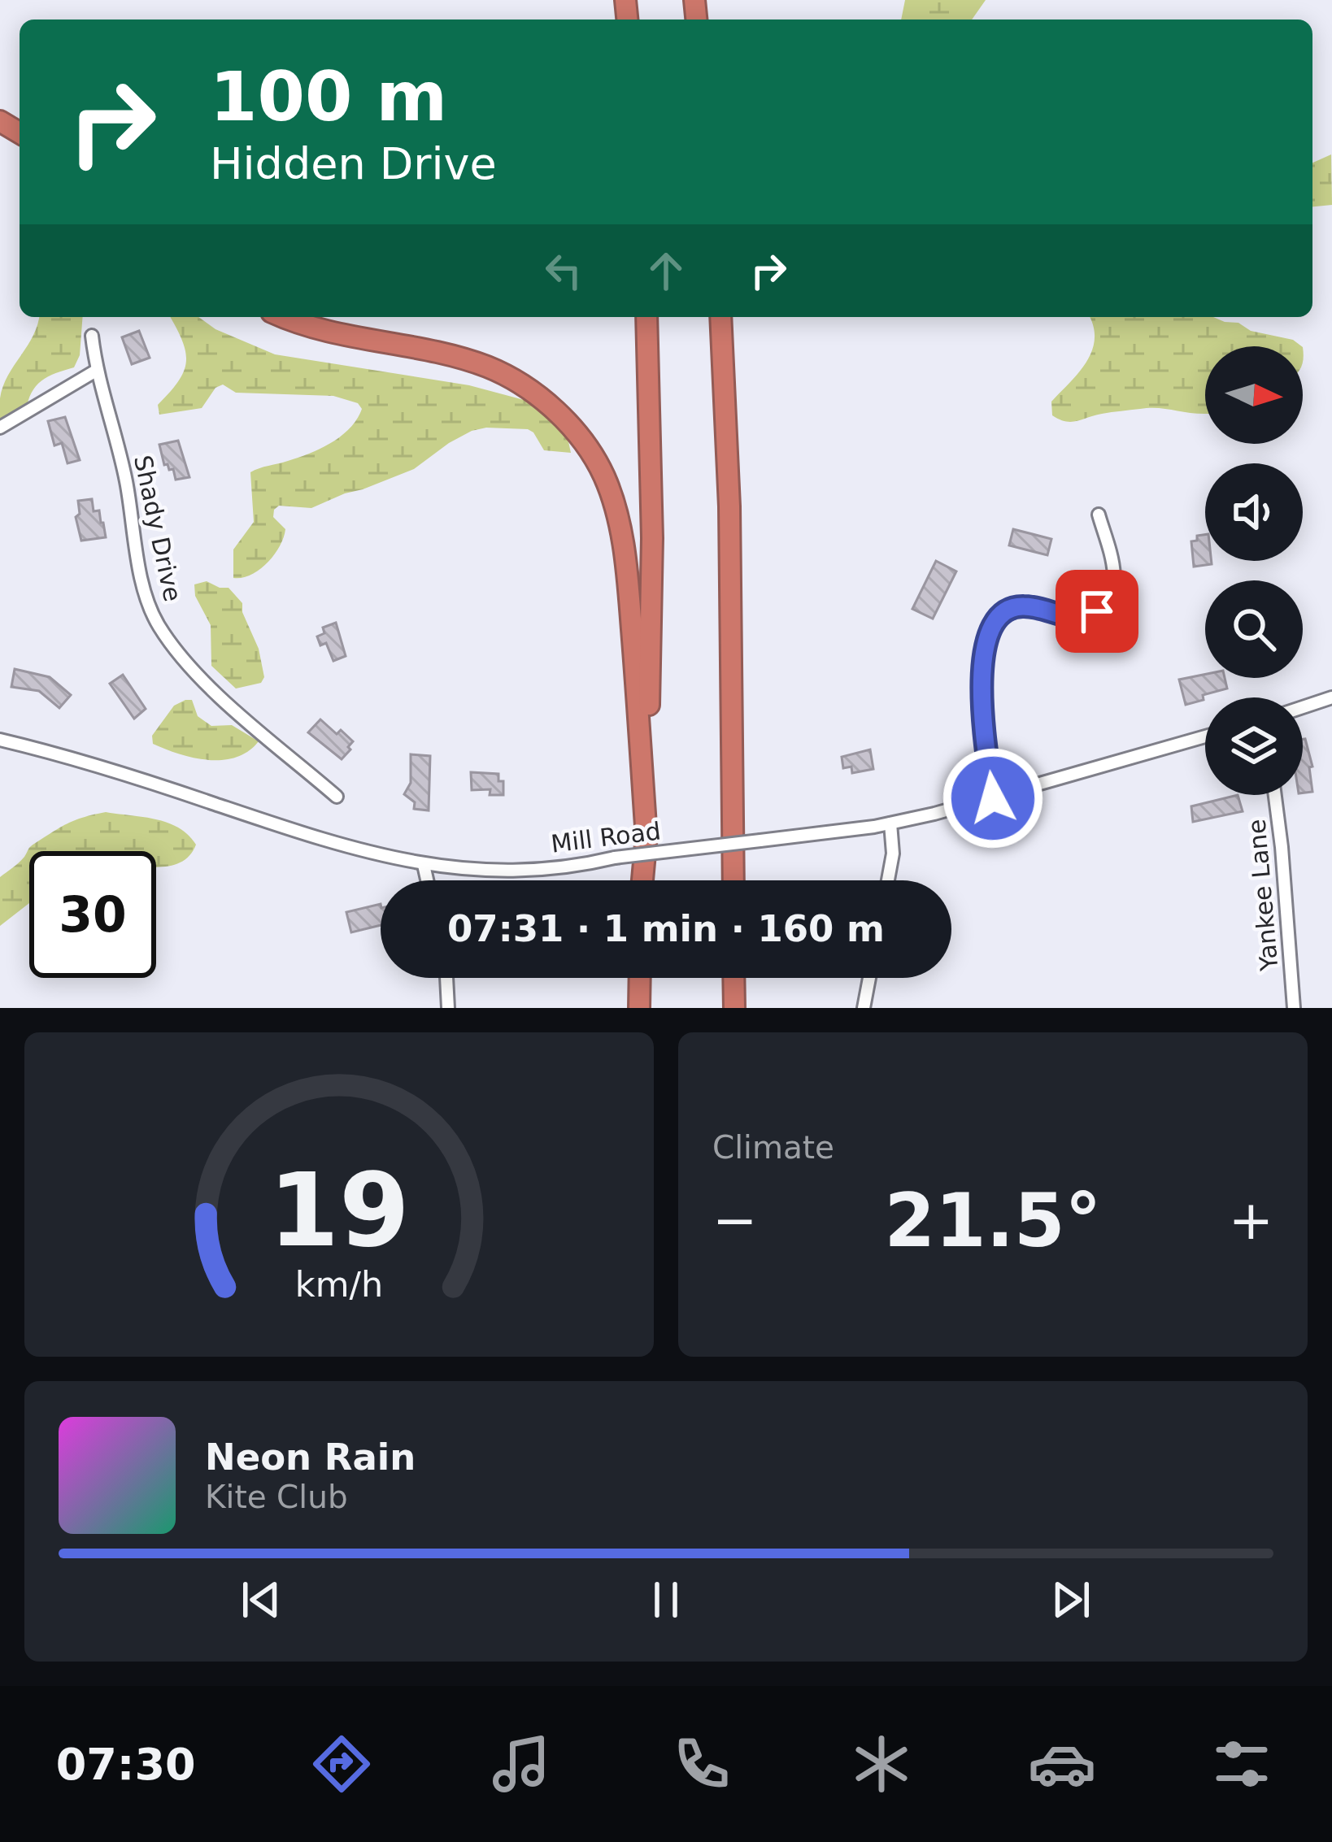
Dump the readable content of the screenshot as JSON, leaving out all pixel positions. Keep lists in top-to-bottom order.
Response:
{
  "streets": {
    "street": ["Shady Drive", "Mill Road", "Yankee Lane"]
  },
  "north": "right",
  "page": {
    "turn": ["100 m", "Hidden Drive"],
    "limit": "30",
    "trip": "07:31 · 1 min · 160 m",
    "tile": "Climate",
    "heat": ["−", "21.5°", "+"],
    "song": ["Neon Rain", "Kite Club"],
    "tabs": "07:30",
    "gauge": ["19", "km/h"]
  }
}
